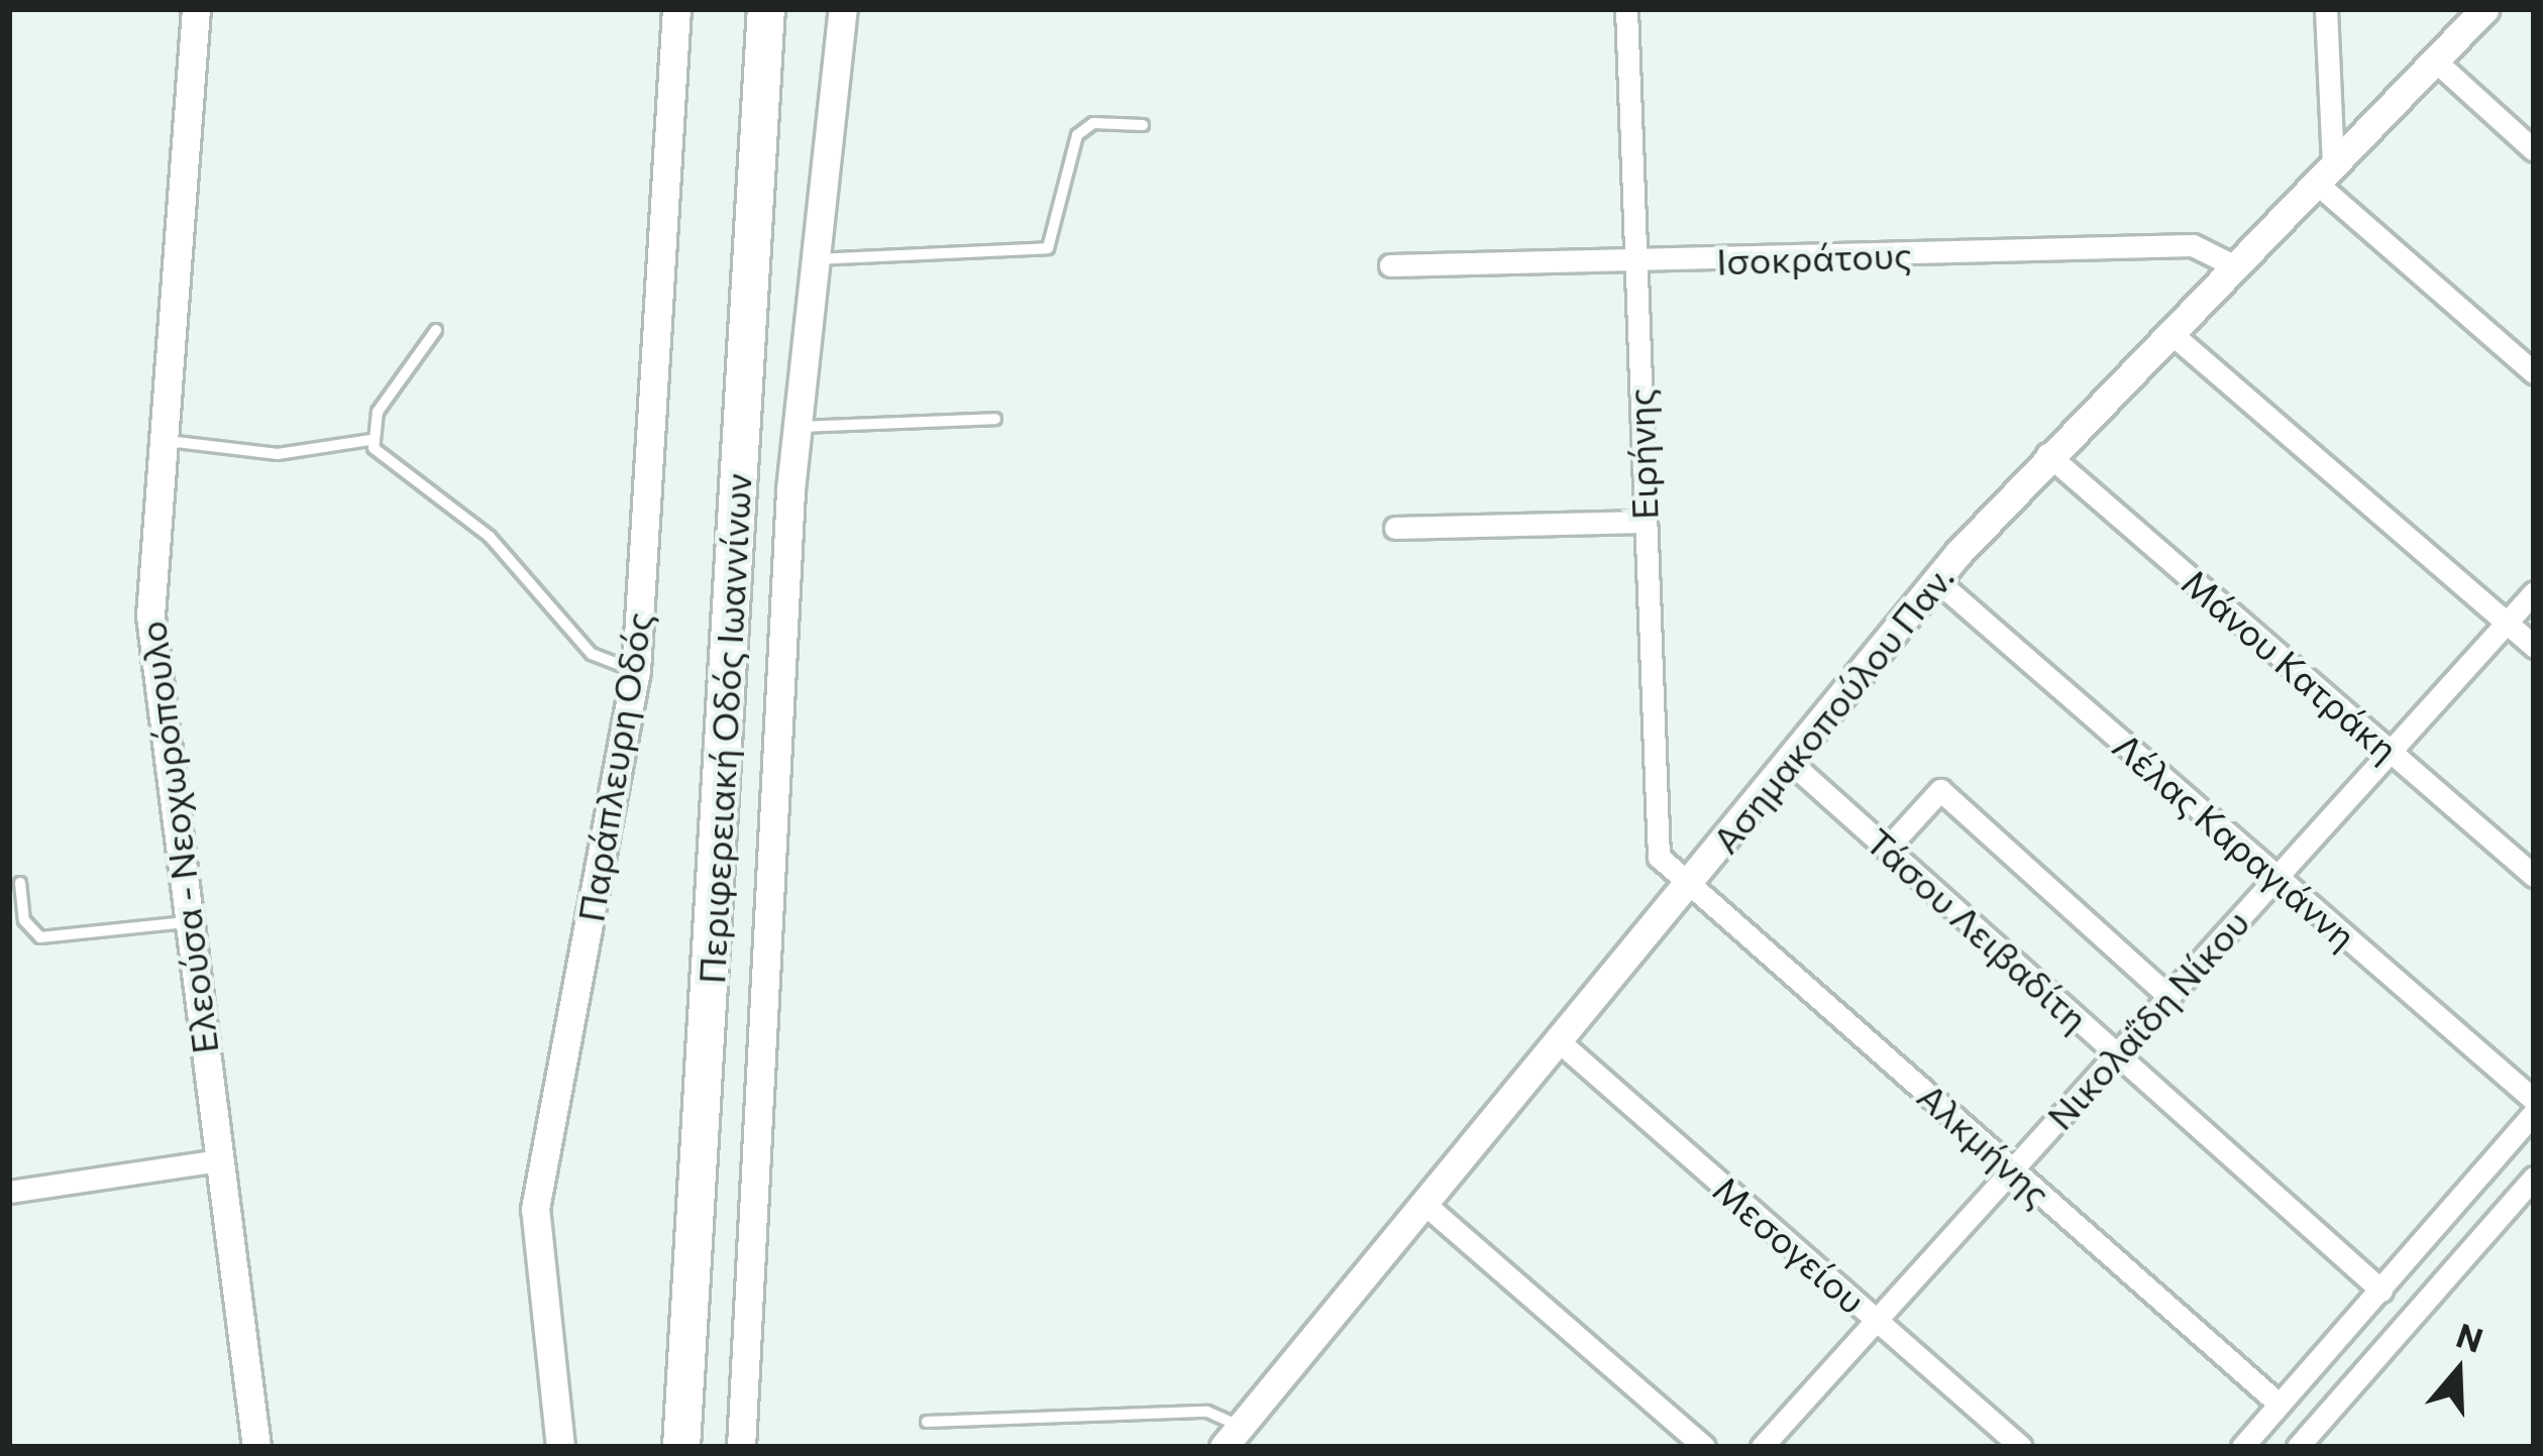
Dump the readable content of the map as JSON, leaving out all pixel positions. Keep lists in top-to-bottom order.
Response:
{
  "streets": {
    "highway": ["Περιφερειακή Οδός Ιωαννίνων"],
    "street": [
      "Ισοκράτους",
      "Ειρήνης",
      "Μάνου Κατράκη",
      "Ασημακοπούλου Παν.",
      "Παράπλευρη Οδός",
      "Ελεούσα - Νεοχωρόπουλο",
      "Λέλας Καραγιάννη",
      "Τάσου Λειβαδίτη",
      "Νικολαΐδη Νίκου",
      "Αλκμήνης",
      "Μεσογείου"
    ]
  },
  "crossings": [
    ["Ισοκράτους", "Ειρήνης"],
    ["Ισοκράτους", "Ασημακοπούλου Παν."],
    ["Ειρήνης", "Ασημακοπούλου Παν."],
    ["Ειρήνης", "Αλκμήνης"],
    ["Μάνου Κατράκη", "Ασημακοπούλου Παν."],
    ["Μάνου Κατράκη", "Νικολαΐδη Νίκου"],
    ["Ασημακοπούλου Παν.", "Λέλας Καραγιάννη"],
    ["Ασημακοπούλου Παν.", "Τάσου Λειβαδίτη"],
    ["Ασημακοπούλου Παν.", "Αλκμήνης"],
    ["Ασημακοπούλου Παν.", "Μεσογείου"],
    ["Λέλας Καραγιάννη", "Νικολαΐδη Νίκου"],
    ["Τάσου Λειβαδίτη", "Νικολαΐδη Νίκου"],
    ["Νικολαΐδη Νίκου", "Αλκμήνης"],
    ["Νικολαΐδη Νίκου", "Μεσογείου"]
  ],
  "north": "top"
}
